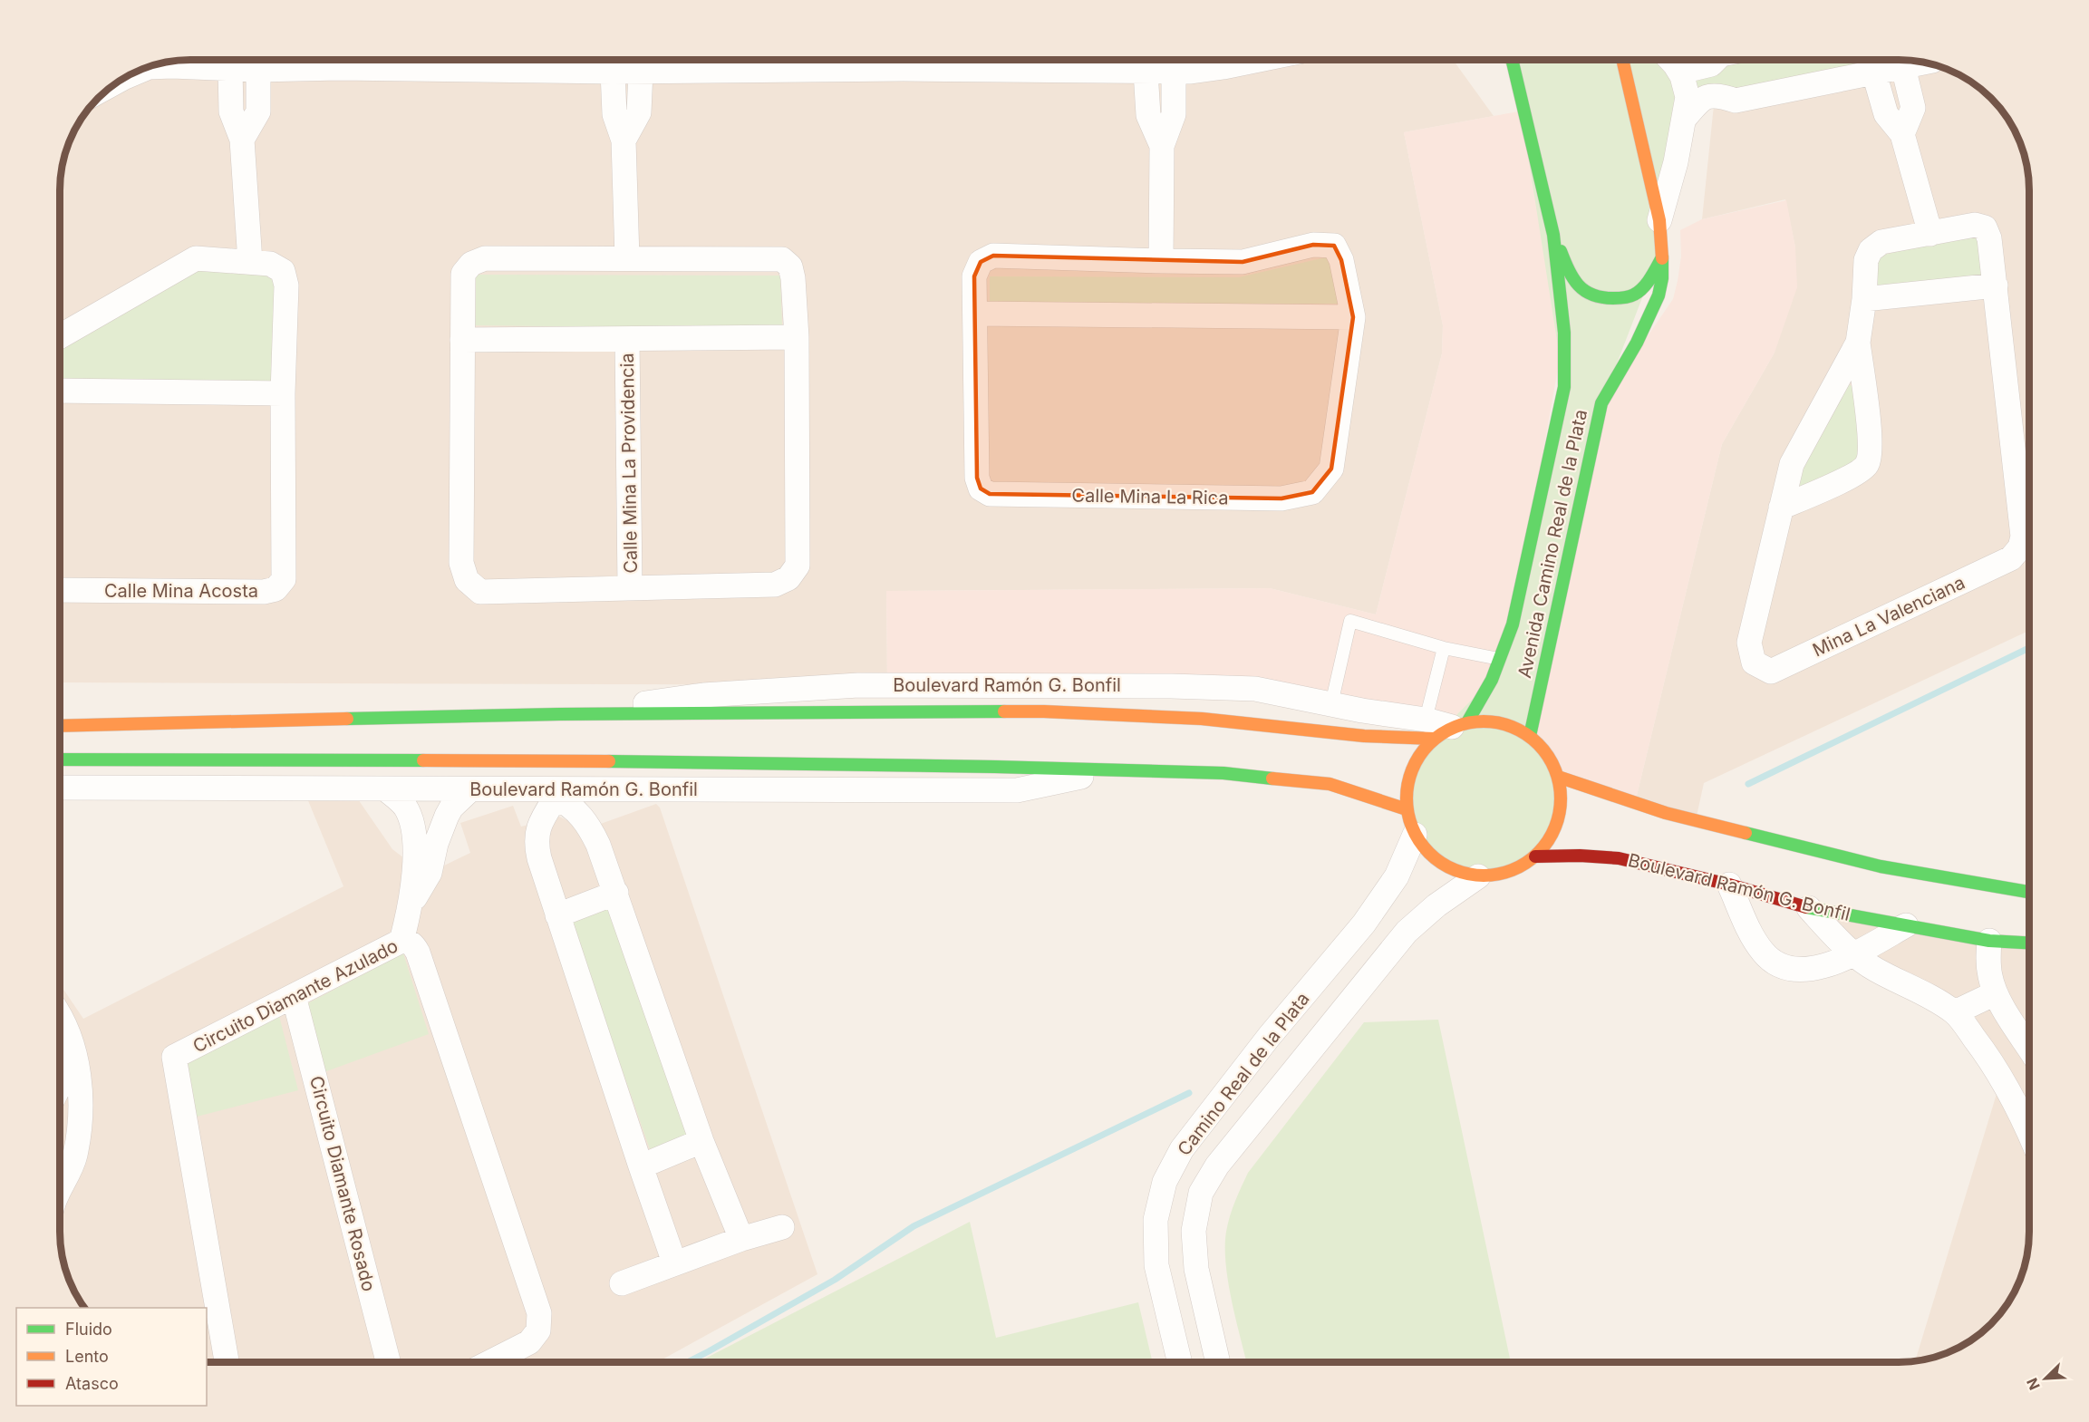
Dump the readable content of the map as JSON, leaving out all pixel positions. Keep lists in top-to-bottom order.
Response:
{
  "streets": {
    "main road": ["Avenida Camino Real de la Plata", "Boulevard Ramón G. Bonfil"],
    "street": [
      "Calle Mina La Providencia",
      "Calle Mina La Rica",
      "Calle Mina Acosta",
      "Mina La Valenciana",
      "Circuito Diamante Azulado",
      "Camino Real de la Plata",
      "Circuito Diamante Rosado"
    ]
  },
  "crossings": [
    ["Avenida Camino Real de la Plata", "Boulevard Ramón G. Bonfil"],
    ["Avenida Camino Real de la Plata", "Camino Real de la Plata"],
    ["Boulevard Ramón G. Bonfil", "Camino Real de la Plata"],
    ["Circuito Diamante Azulado", "Circuito Diamante Rosado"]
  ],
  "legend": ["Fluido", "Lento", "Atasco"],
  "north": "bottom left"
}
